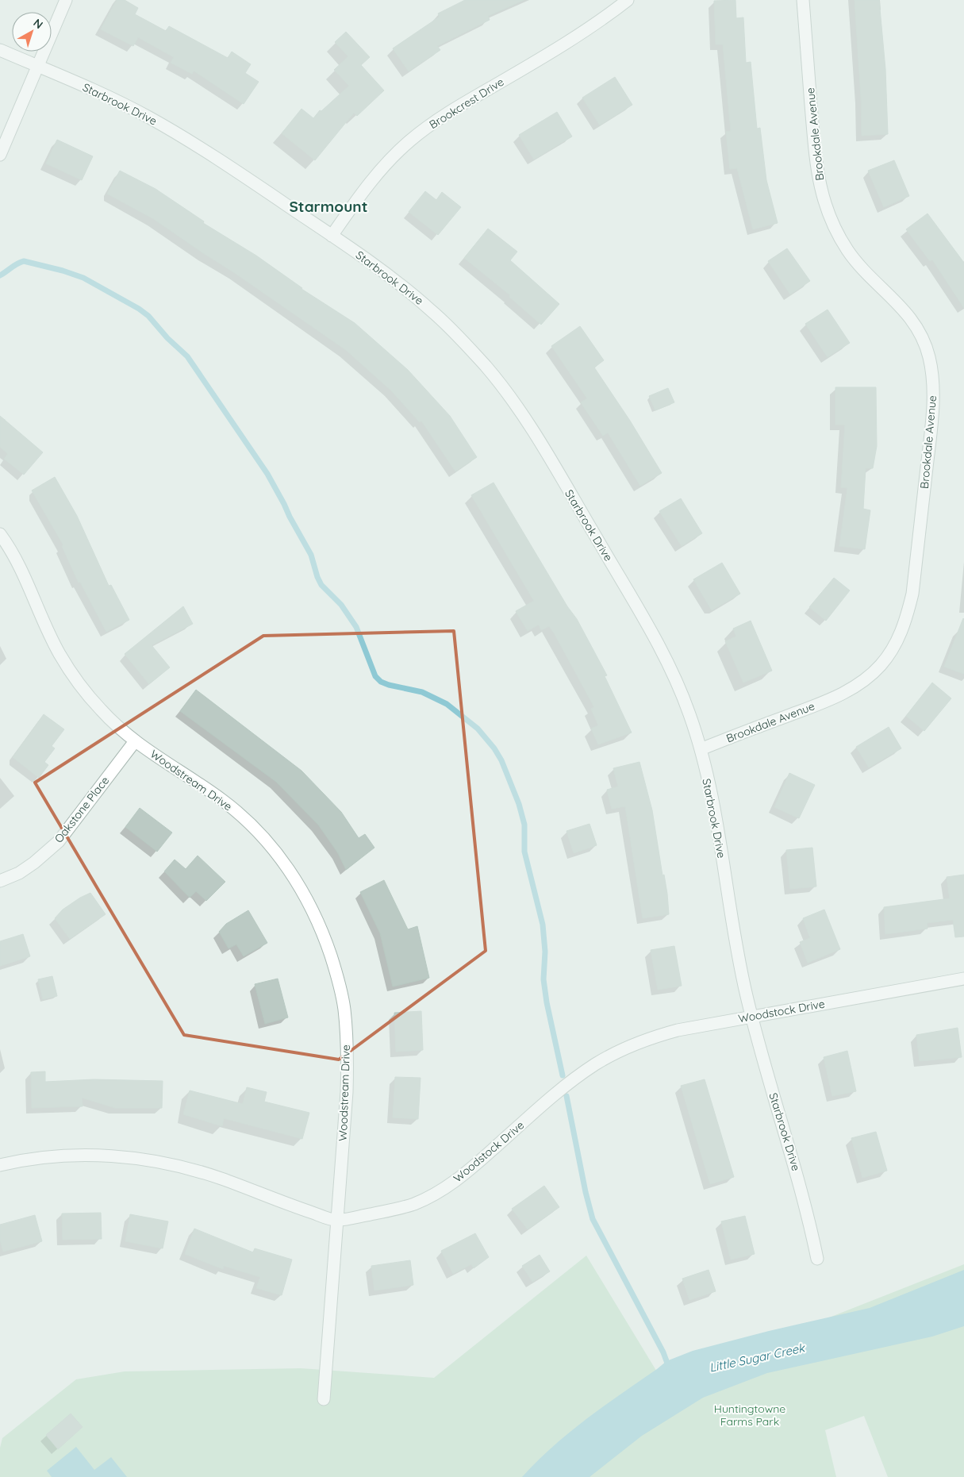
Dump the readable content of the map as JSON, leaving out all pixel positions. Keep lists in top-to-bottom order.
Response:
{
  "streets": {
    "street": [
      "Brookcrest Drive",
      "Starbrook Drive",
      "Brookdale Avenue",
      "Woodstream Drive",
      "Oakstone Place",
      "Woodstock Drive"
    ]
  },
  "crossings": [
    ["Brookcrest Drive", "Starbrook Drive"],
    ["Starbrook Drive", "Brookdale Avenue"],
    ["Starbrook Drive", "Woodstock Drive"],
    ["Woodstream Drive", "Oakstone Place"],
    ["Woodstream Drive", "Woodstock Drive"]
  ],
  "districts": ["Starmount"],
  "water": ["Little Sugar Creek"],
  "parks": ["Huntingtowne Farms Park"],
  "north": "top right"
}
